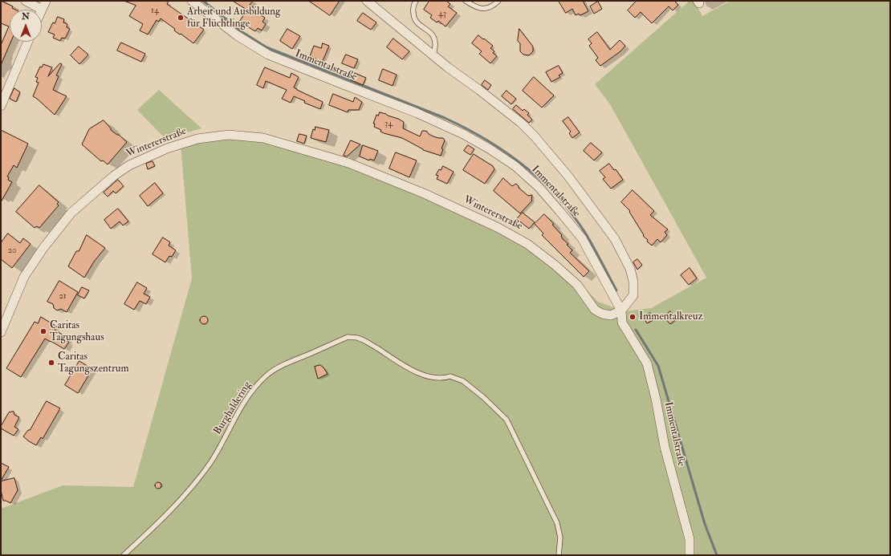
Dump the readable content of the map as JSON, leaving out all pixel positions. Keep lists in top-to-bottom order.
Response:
{
  "streets": {
    "street": ["Immentalstraße", "Wintererstraße"],
    "lane": ["Burghaldering"]
  },
  "crossings": [
    ["Immentalstraße", "Wintererstraße"]
  ],
  "places": [
    "Arbeit und Ausbildung für Flüchtlinge",
    "Immentalkreuz",
    "Caritas Tagungshaus",
    "Caritas Tagungszentrum"
  ],
  "house_numbers": [
    "14",
    "43",
    "34",
    "20",
    "21"
  ],
  "north": "top"
}
